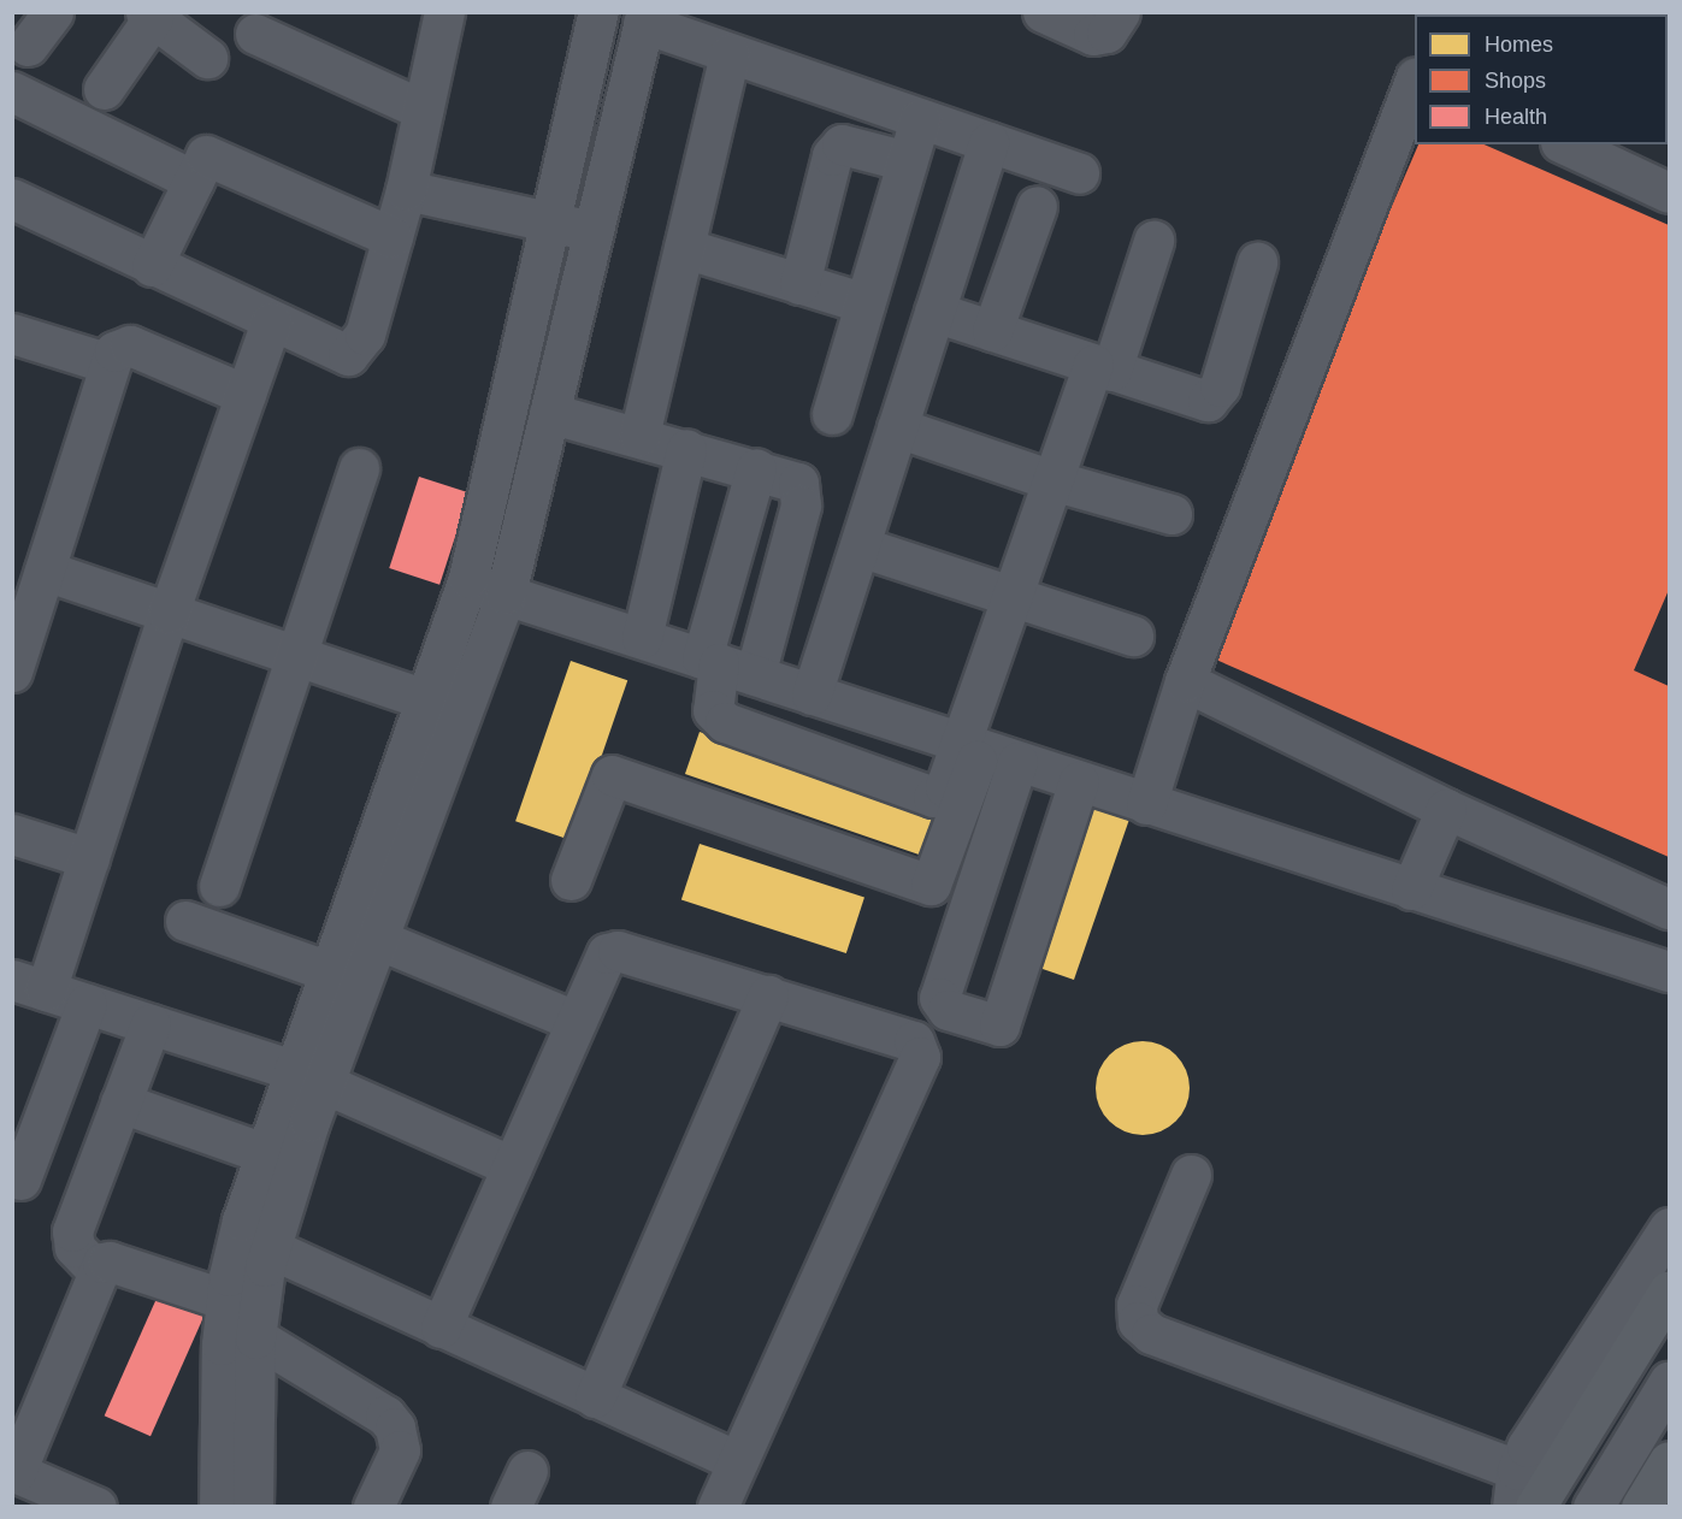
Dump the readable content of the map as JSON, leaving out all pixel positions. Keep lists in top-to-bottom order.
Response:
{
  "legend": ["Homes", "Shops", "Health"]
}
